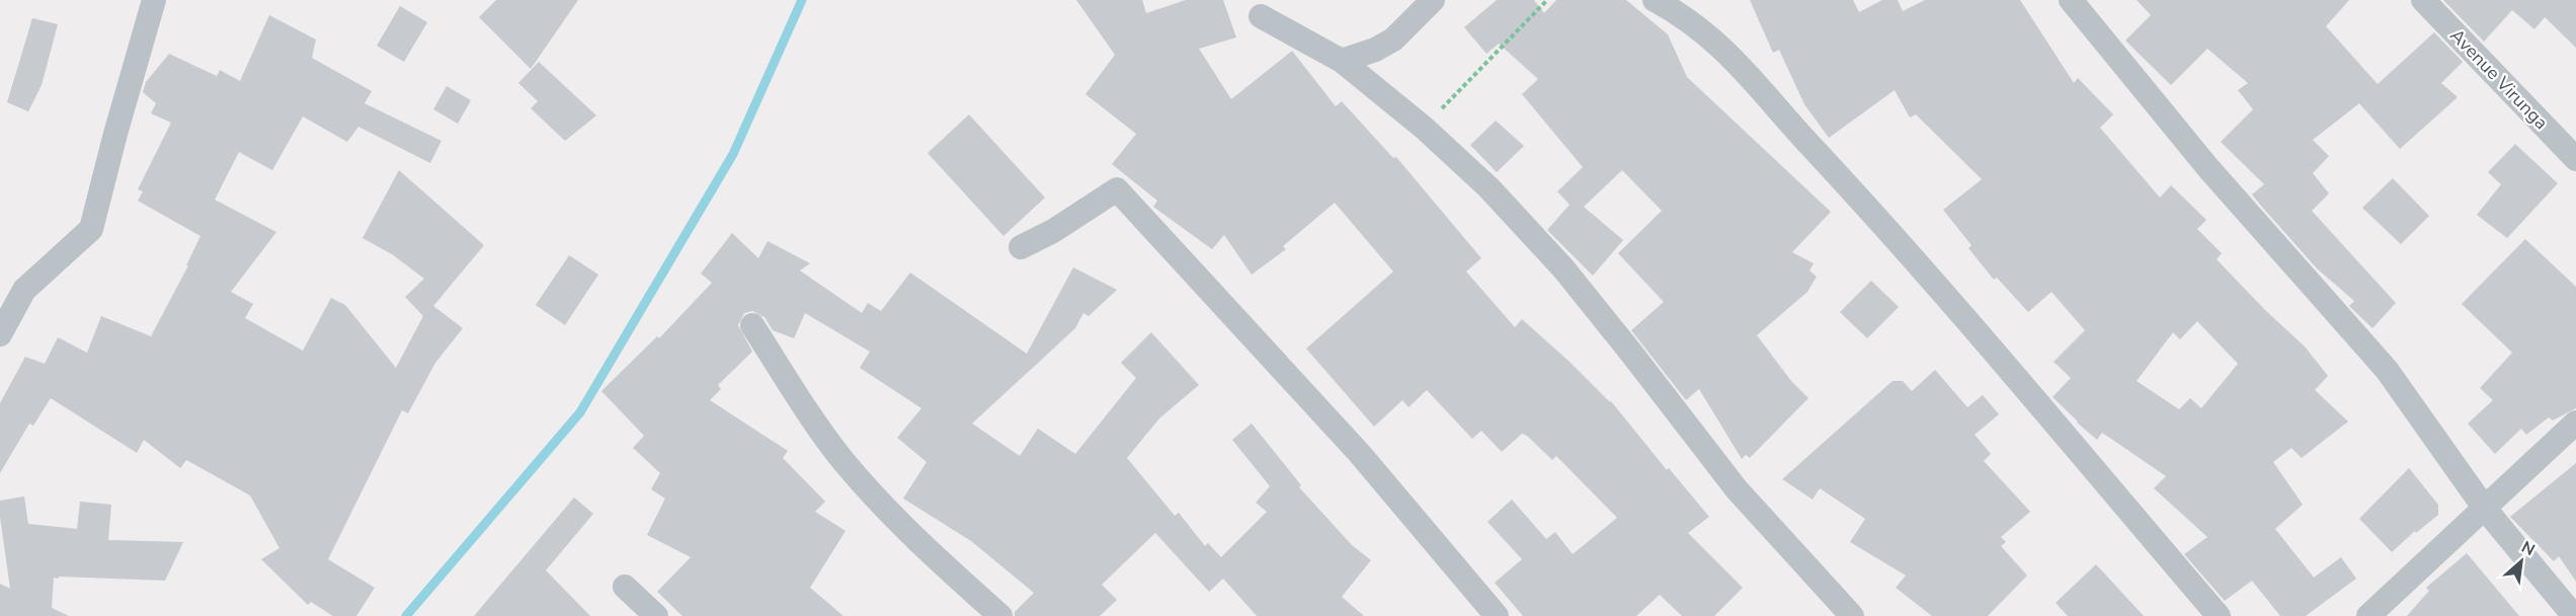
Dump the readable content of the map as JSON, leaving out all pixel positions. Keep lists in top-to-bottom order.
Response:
{
  "streets": {
    "street": ["Avenue Virunga"]
  },
  "north": "top right"
}
